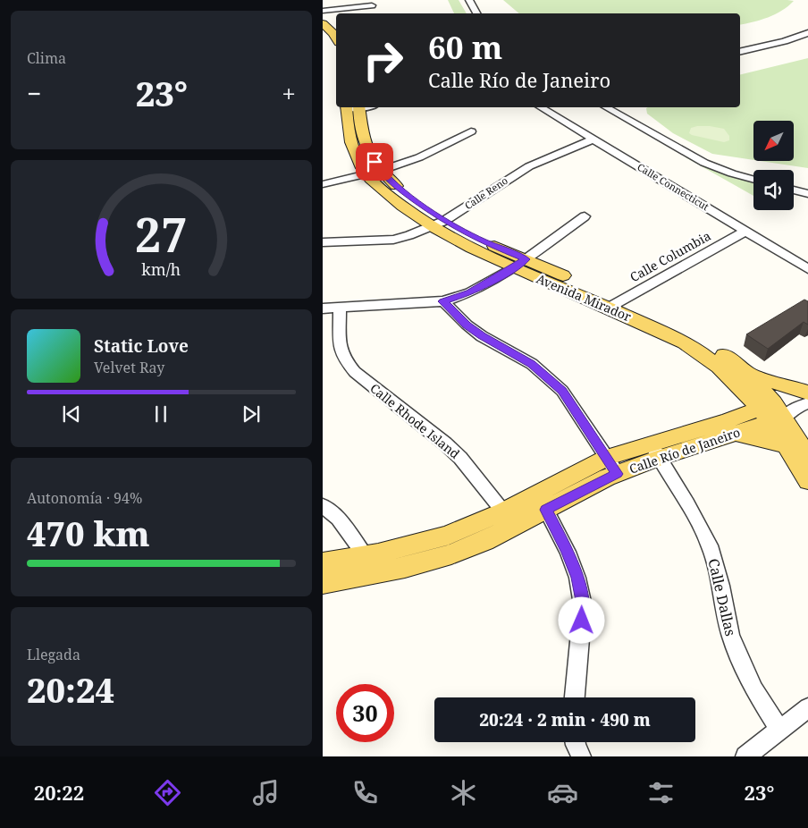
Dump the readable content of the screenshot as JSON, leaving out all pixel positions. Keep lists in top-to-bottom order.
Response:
{
  "streets": {
    "main road": ["Avenida Mirador", "Calle Río de Janeiro"],
    "street": [
      "Calle Connecticut",
      "Calle Reno",
      "Calle Columbia",
      "Calle Rhode Island",
      "Calle Dallas"
    ]
  },
  "crossings": [
    ["Calle Connecticut", "Calle Reno"],
    ["Calle Connecticut", "Calle Columbia"],
    ["Calle Reno", "Avenida Mirador"],
    ["Calle Columbia", "Avenida Mirador"],
    ["Avenida Mirador", "Calle Río de Janeiro"],
    ["Calle Rhode Island", "Calle Río de Janeiro"],
    ["Calle Río de Janeiro", "Calle Dallas"]
  ],
  "north": "bottom left",
  "page": {
    "tile": [
      "Clima",
      ["Autonomía · 94%", "470 km"],
      ["Llegada", "20:24"]
    ],
    "turn": ["60 m", "Calle Río de Janeiro"],
    "heat": ["−", "23°", "+"],
    "song": ["Static Love", "Velvet Ray"],
    "limit": "30",
    "trip": "20:24 · 2 min · 490 m",
    "tabs": ["20:22", "23°"],
    "gauge": ["27", "km/h"]
  }
}
